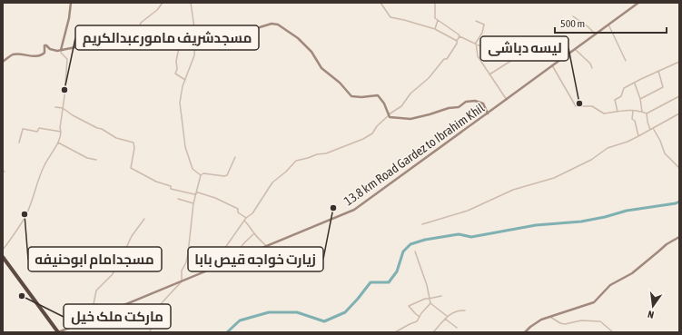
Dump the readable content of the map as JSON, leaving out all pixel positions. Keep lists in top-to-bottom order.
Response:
{
  "streets": {
    "street": ["13.8 km Road Gardez to Ibrahim Khil"]
  },
  "places": [
    "مسجدشریف مامورعبدالکریم",
    "لیسه دباشی",
    "زیارت خواجه قیص بابا",
    "مسجدامام ابوحنیفه",
    "مارکت ملک خیل"
  ],
  "scale_bar": "500 m",
  "north": "bottom"
}
